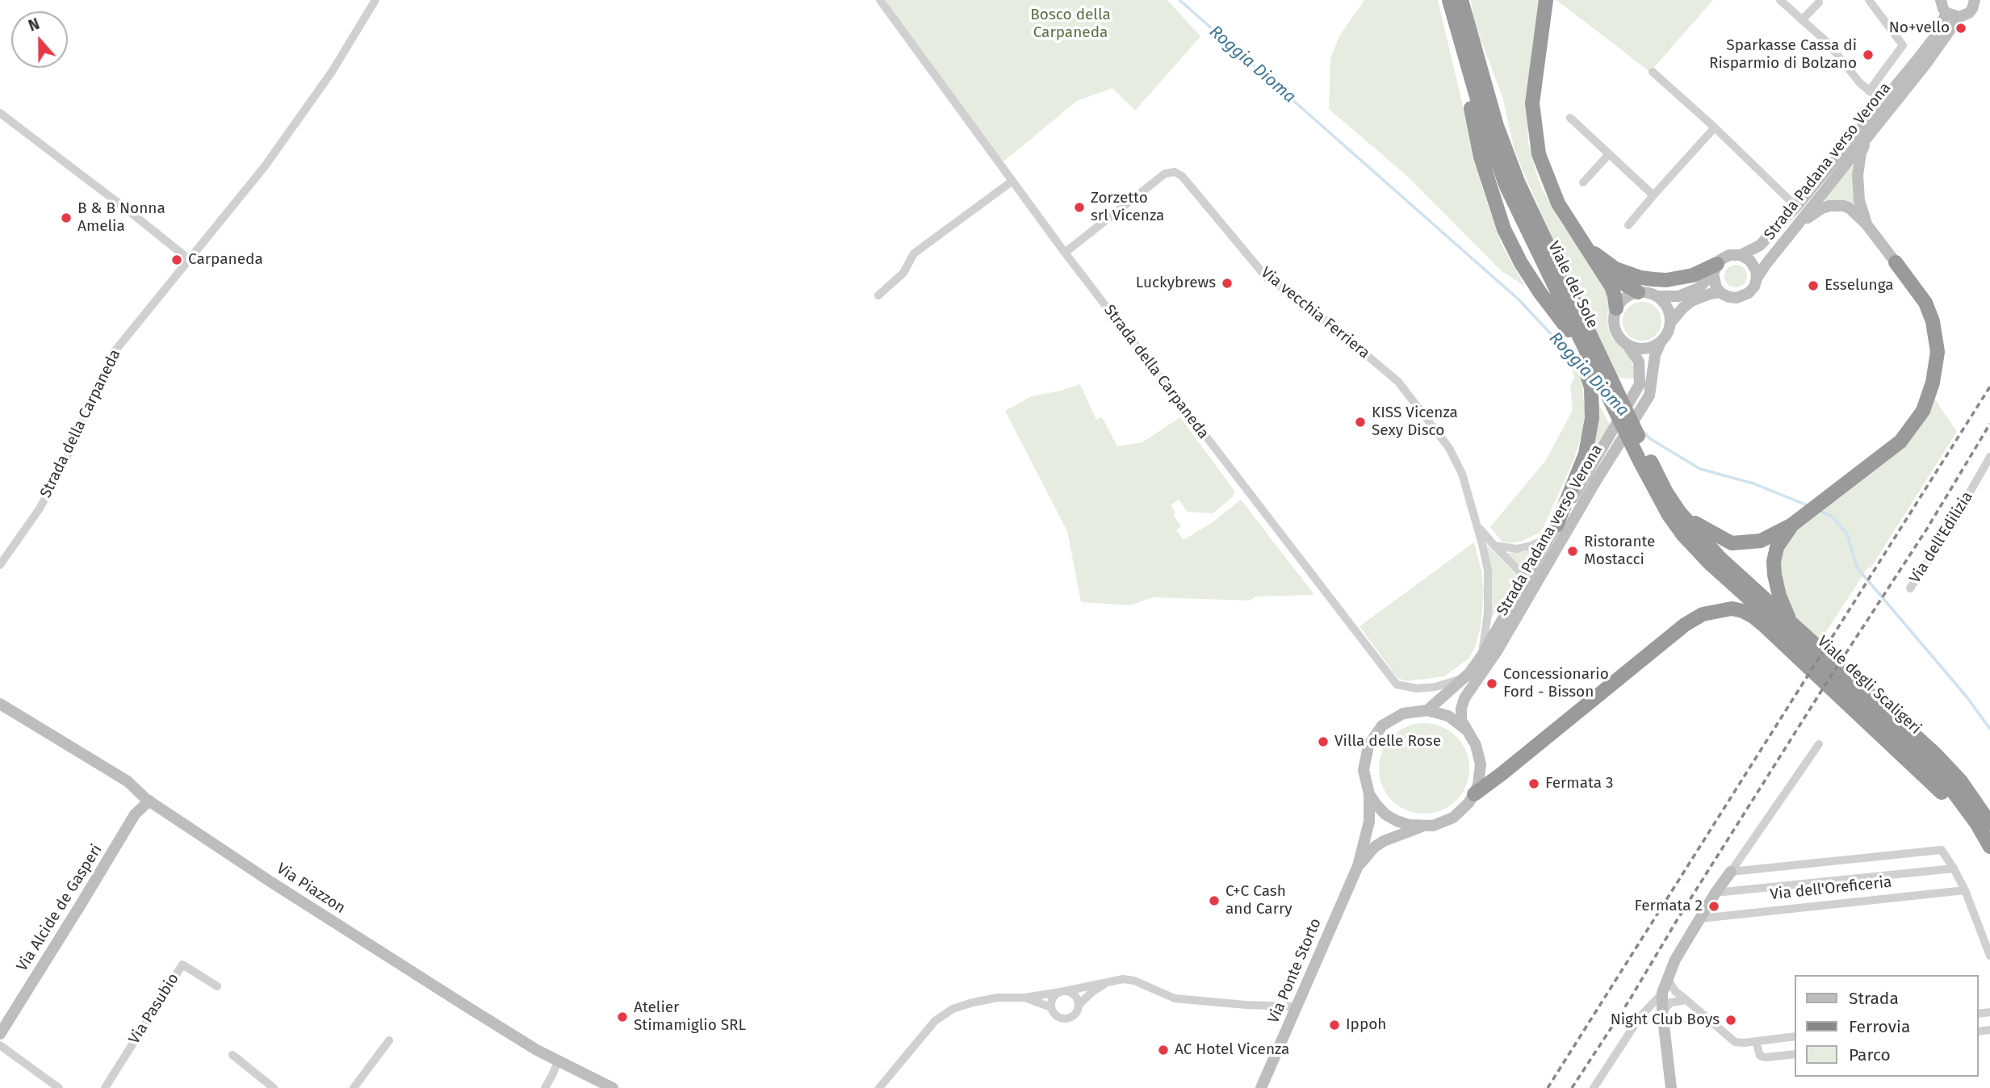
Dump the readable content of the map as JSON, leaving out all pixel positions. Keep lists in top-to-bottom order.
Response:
{
  "streets": {
    "highway": ["Viale del Sole", "Viale degli Scaligeri"],
    "main road": [
      "Strada Padana verso Verona",
      "Via Piazzon",
      "Via Alcide de Gasperi",
      "Via Ponte Storto"
    ],
    "street": [
      "Via vecchia Ferriera",
      "Strada della Carpaneda",
      "Via dell'Edilizia",
      "Via dell'Oreficeria",
      "Via Pasubio"
    ]
  },
  "crossings": [
    ["Strada Padana verso Verona", "Via vecchia Ferriera"],
    ["Strada Padana verso Verona", "Strada della Carpaneda"],
    ["Strada Padana verso Verona", "Via Ponte Storto"],
    ["Viale del Sole", "Viale degli Scaligeri"],
    ["Via vecchia Ferriera", "Strada della Carpaneda"],
    ["Via Piazzon", "Via Alcide de Gasperi"]
  ],
  "water": ["Roggia Dioma"],
  "parks": ["Bosco della Carpaneda"],
  "places": [
    "No+vello",
    "Sparkasse Cassa di Risparmio di Bolzano",
    "Zorzetto srl Vicenza",
    "B & B Nonna Amelia",
    "Carpaneda",
    "Luckybrews",
    "Esselunga",
    "KISS Vicenza Sexy Disco",
    "Ristorante Mostacci",
    "Concessionario Ford - Bisson",
    "Villa delle Rose",
    "Fermata 3",
    "C+C Cash and Carry",
    "Fermata 2",
    "Atelier Stimamiglio SRL",
    "Night Club Boys",
    "Ippoh",
    "AC Hotel Vicenza"
  ],
  "legend": ["Strada", "Ferrovia", "Parco"],
  "north": "top"
}
